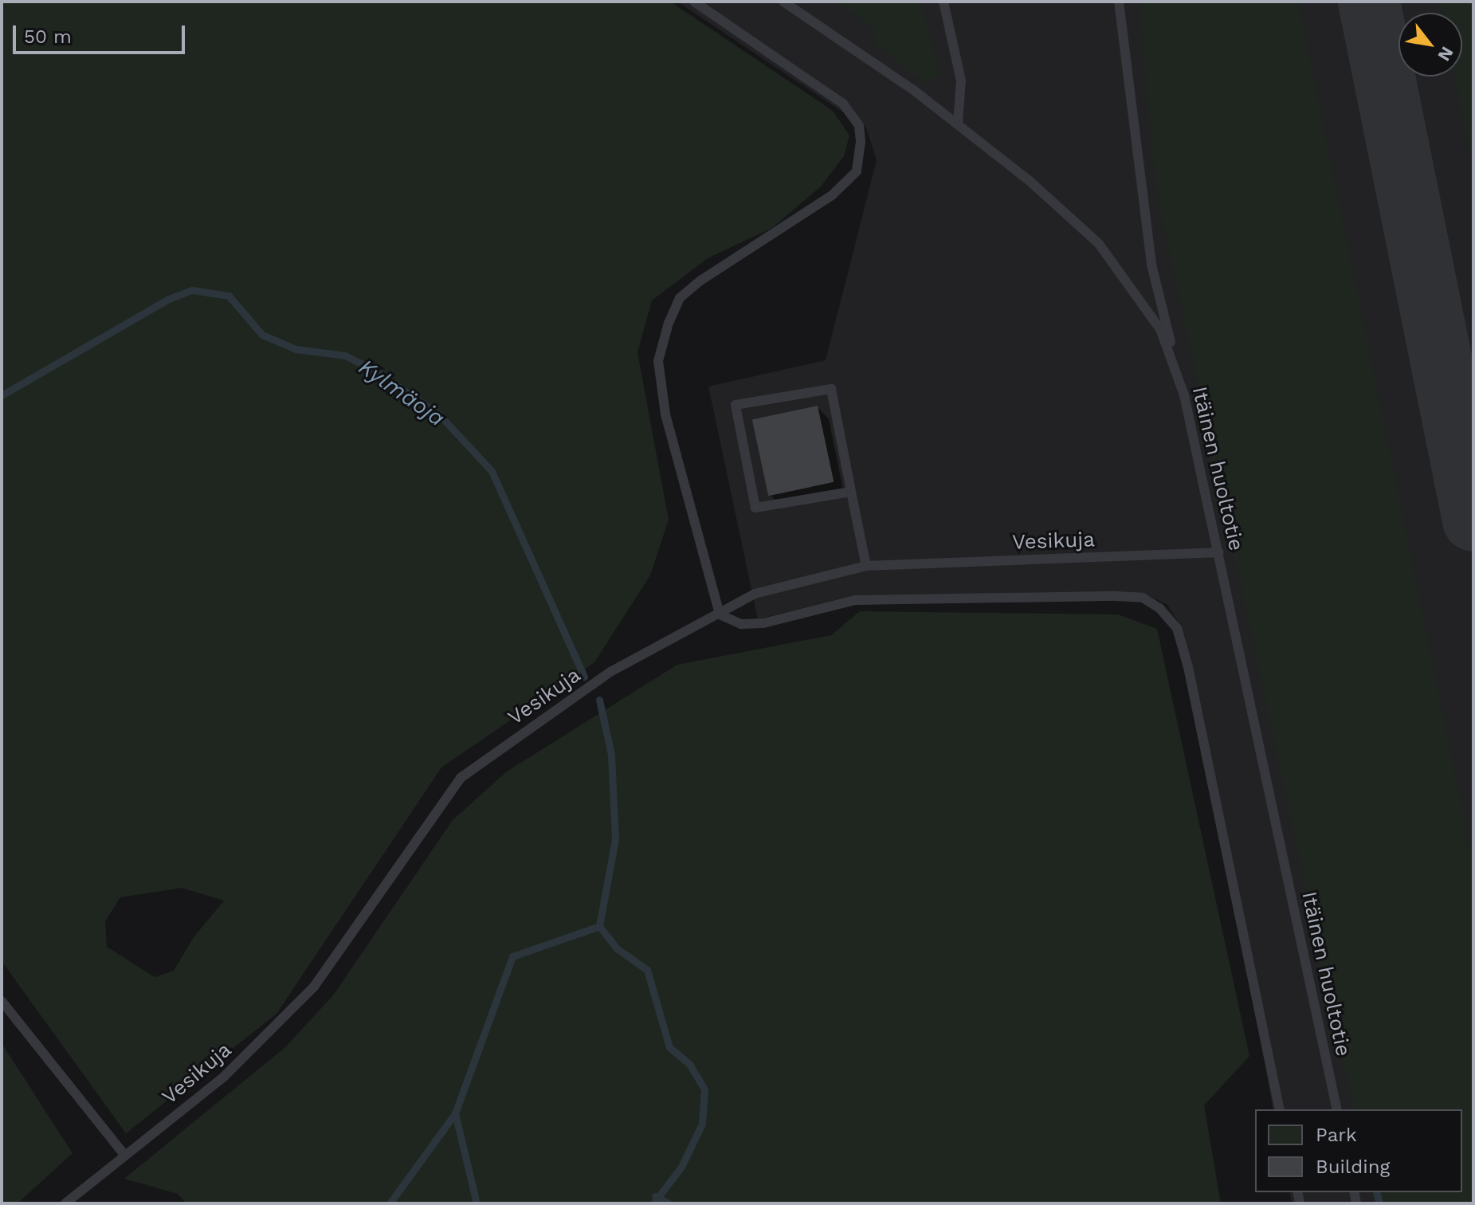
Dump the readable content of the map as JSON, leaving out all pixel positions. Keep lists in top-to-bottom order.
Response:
{
  "streets": {
    "lane": ["Itäinen huoltotie", "Vesikuja"]
  },
  "crossings": [
    ["Itäinen huoltotie", "Vesikuja"]
  ],
  "water": ["Kylmäoja"],
  "legend": ["Park", "Building"],
  "scale_bar": "50 m",
  "north": "bottom right"
}
